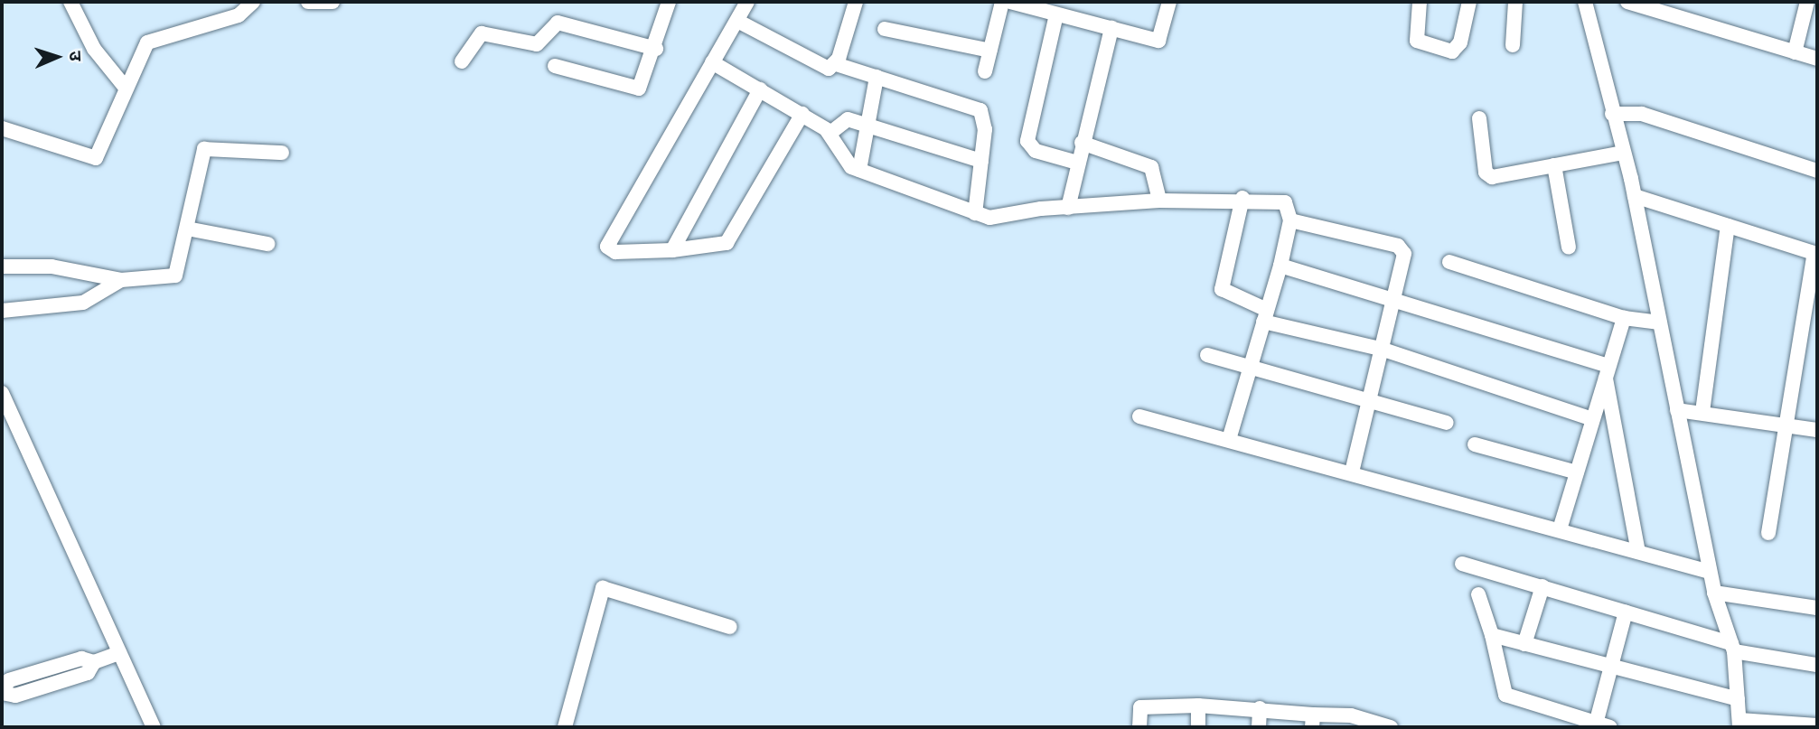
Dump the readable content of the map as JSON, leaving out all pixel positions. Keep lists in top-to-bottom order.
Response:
{
  "north": "right"
}
